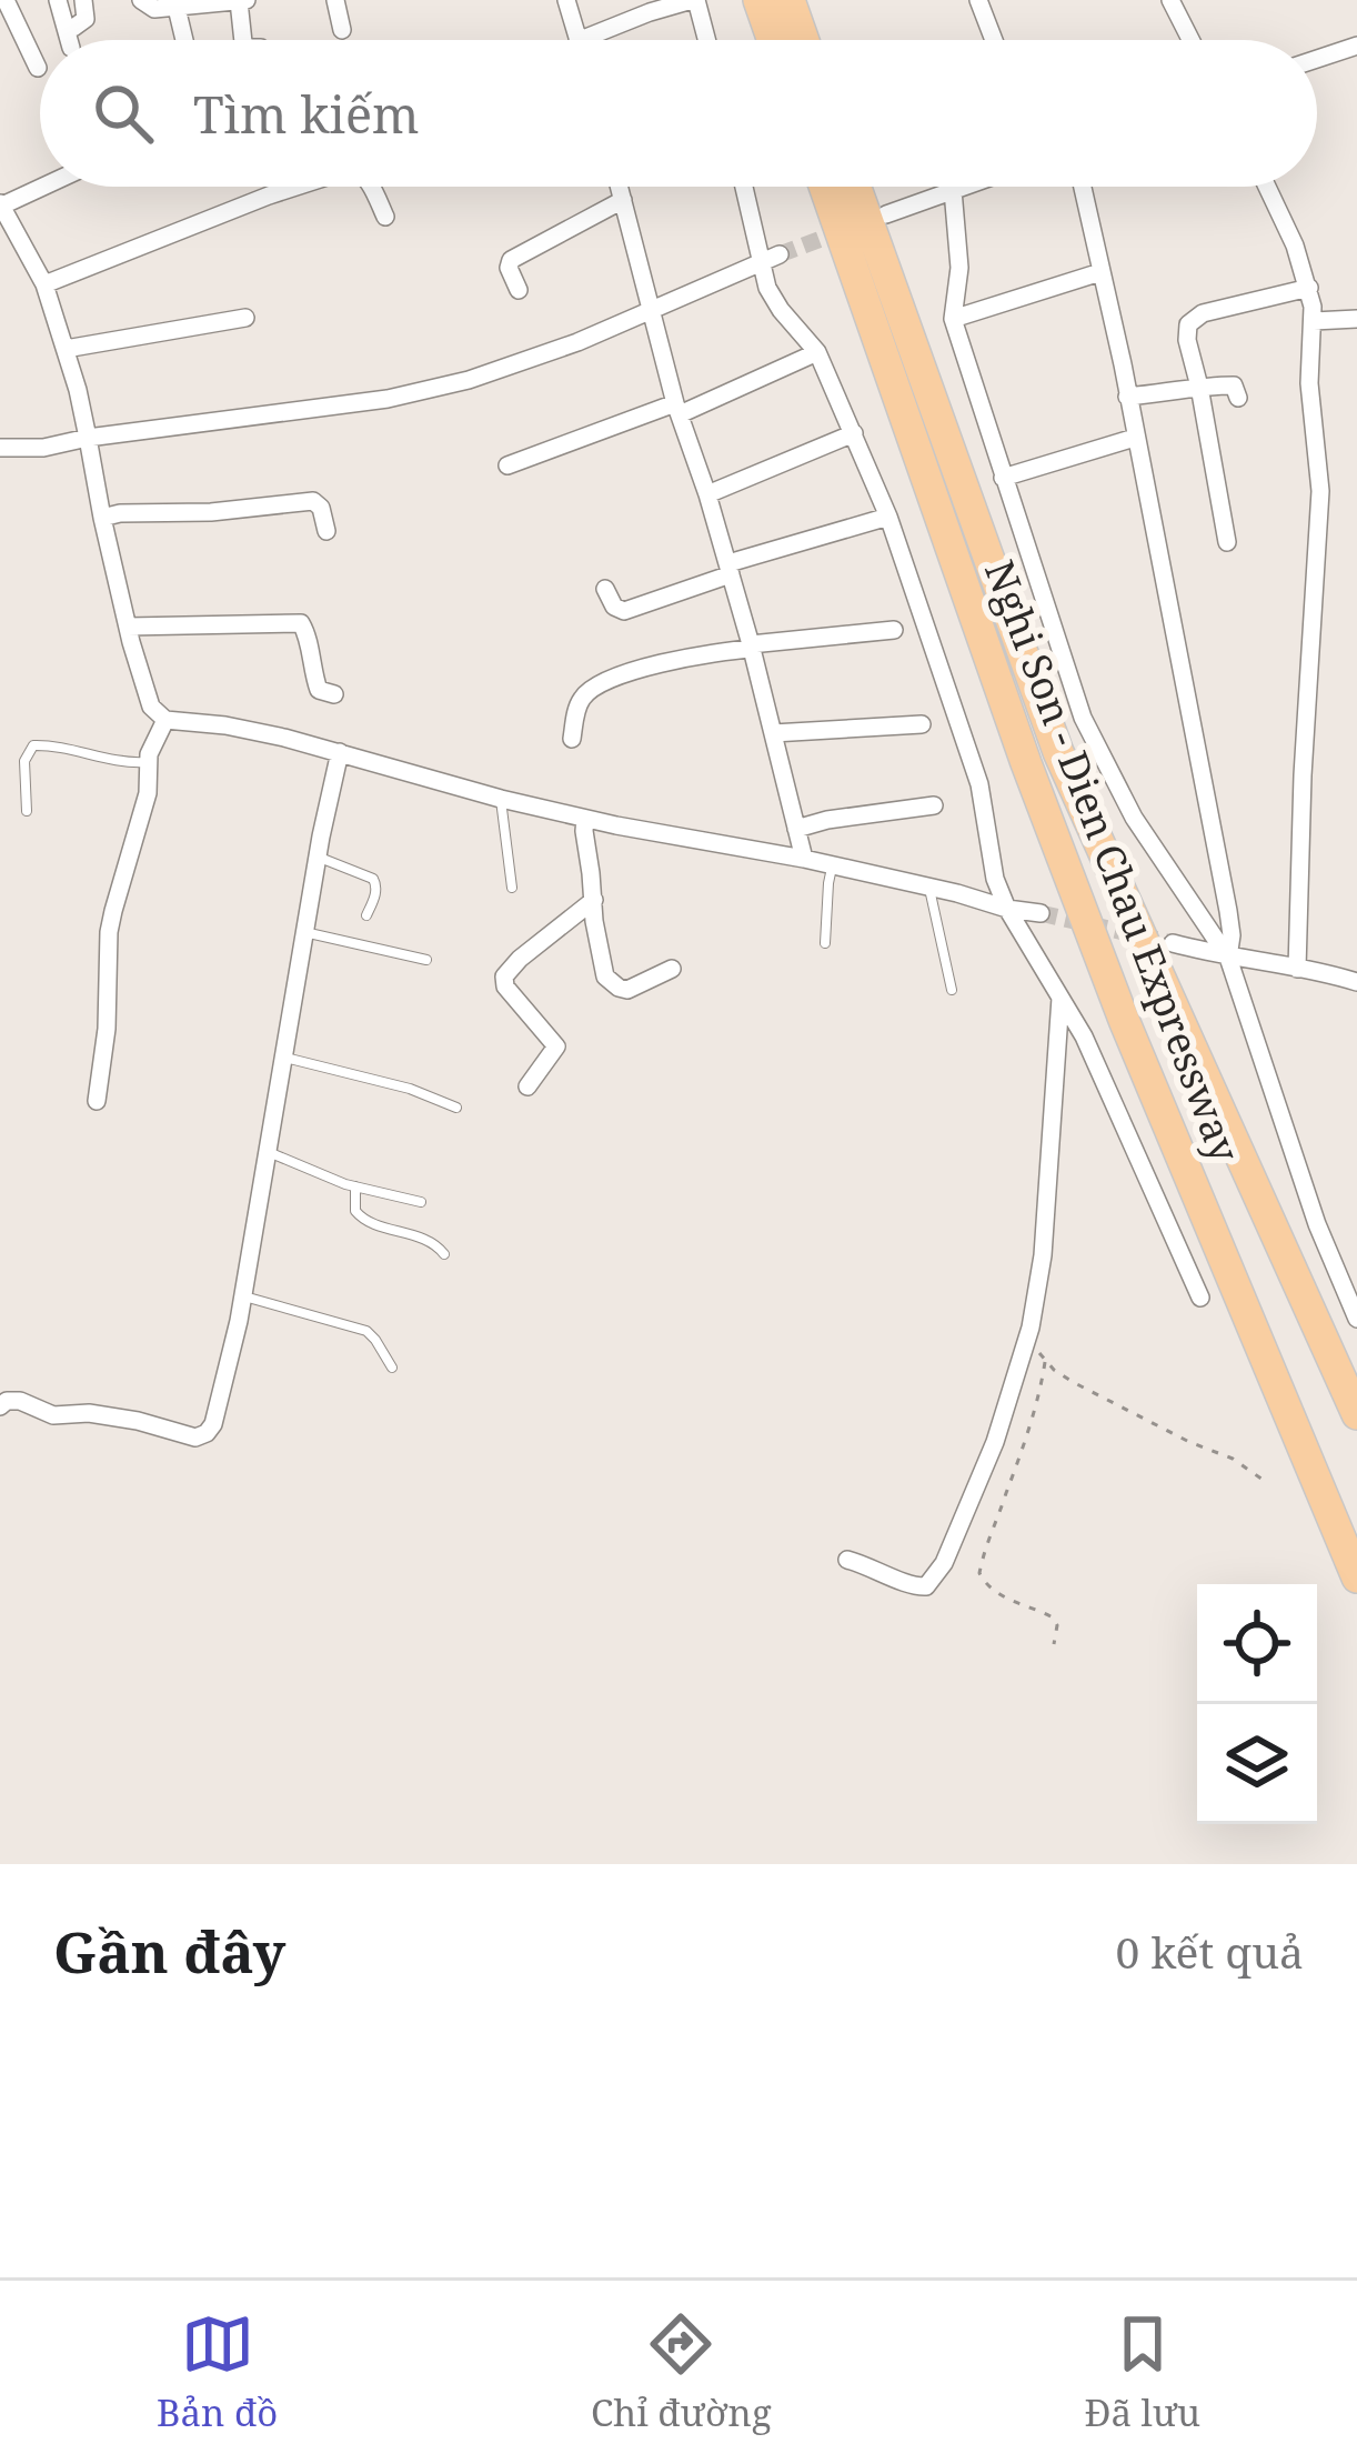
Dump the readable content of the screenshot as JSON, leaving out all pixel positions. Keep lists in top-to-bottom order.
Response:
{
  "streets": {
    "highway": ["Nghi Son - Dien Chau Expressway"]
  },
  "page": {
    "search": "Tìm kiếm",
    "heading": ["Gần đây", "0 kết quả"],
    "nav": ["Bản đồ", "Chỉ đường", "Đã lưu"]
  }
}
